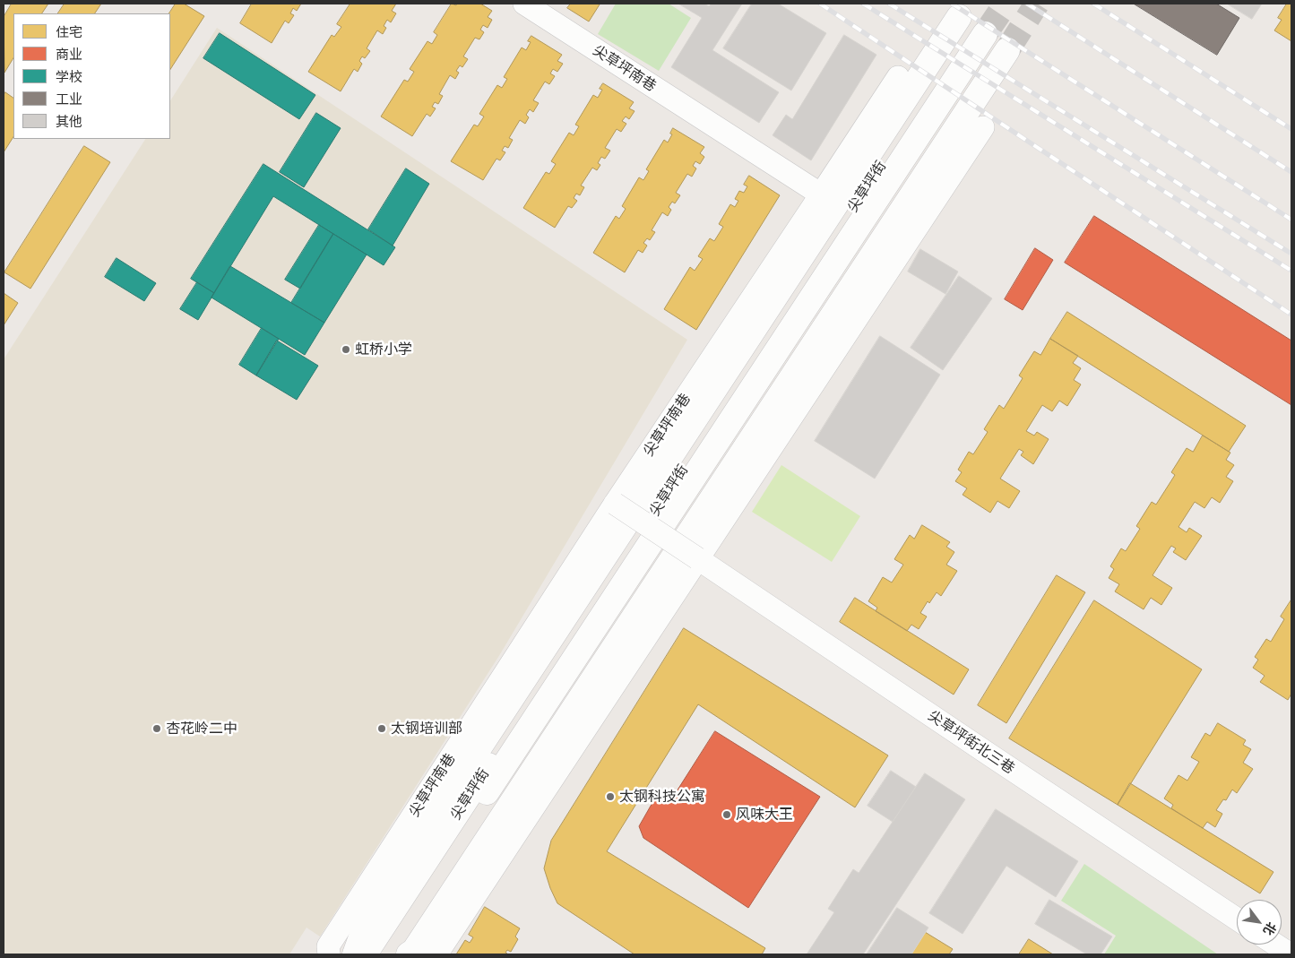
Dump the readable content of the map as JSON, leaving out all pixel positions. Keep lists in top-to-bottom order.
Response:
{
  "streets": {
    "main road": ["尖草坪街"],
    "street": ["尖草坪南巷", "尖草坪街北三巷"]
  },
  "crossings": [
    ["尖草坪南巷", "尖草坪街北三巷"]
  ],
  "places": [
    "虹桥小学",
    "杏花岭二中",
    "太钢培训部",
    "太钢科技公寓",
    "风味大王"
  ],
  "legend": [
    "住宅",
    "商业",
    "学校",
    "工业",
    "其他"
  ],
  "north": "bottom right"
}
